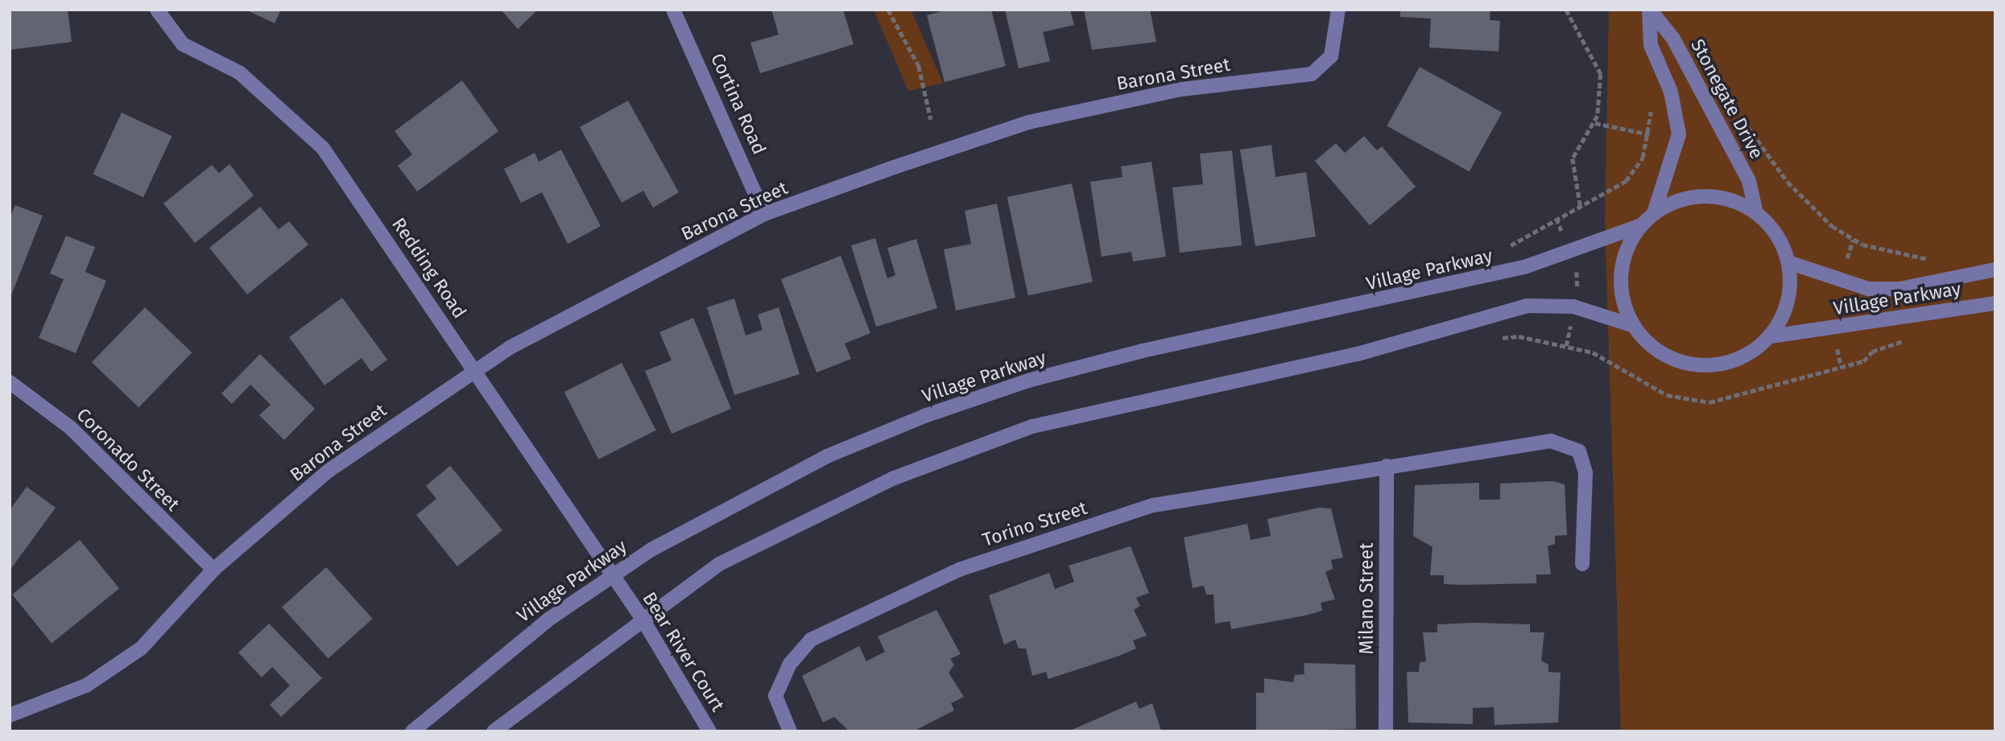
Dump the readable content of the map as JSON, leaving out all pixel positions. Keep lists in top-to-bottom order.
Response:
{
  "streets": {
    "street": [
      "Barona Street",
      "Stonegate Drive",
      "Cortina Road",
      "Redding Road",
      "Village Parkway",
      "Coronado Street",
      "Torino Street",
      "Milano Street",
      "Bear River Court"
    ]
  },
  "crossings": [
    ["Barona Street", "Cortina Road"],
    ["Barona Street", "Redding Road"],
    ["Barona Street", "Coronado Street"],
    ["Stonegate Drive", "Village Parkway"],
    ["Redding Road", "Village Parkway"],
    ["Redding Road", "Bear River Court"],
    ["Torino Street", "Milano Street"]
  ]
}
